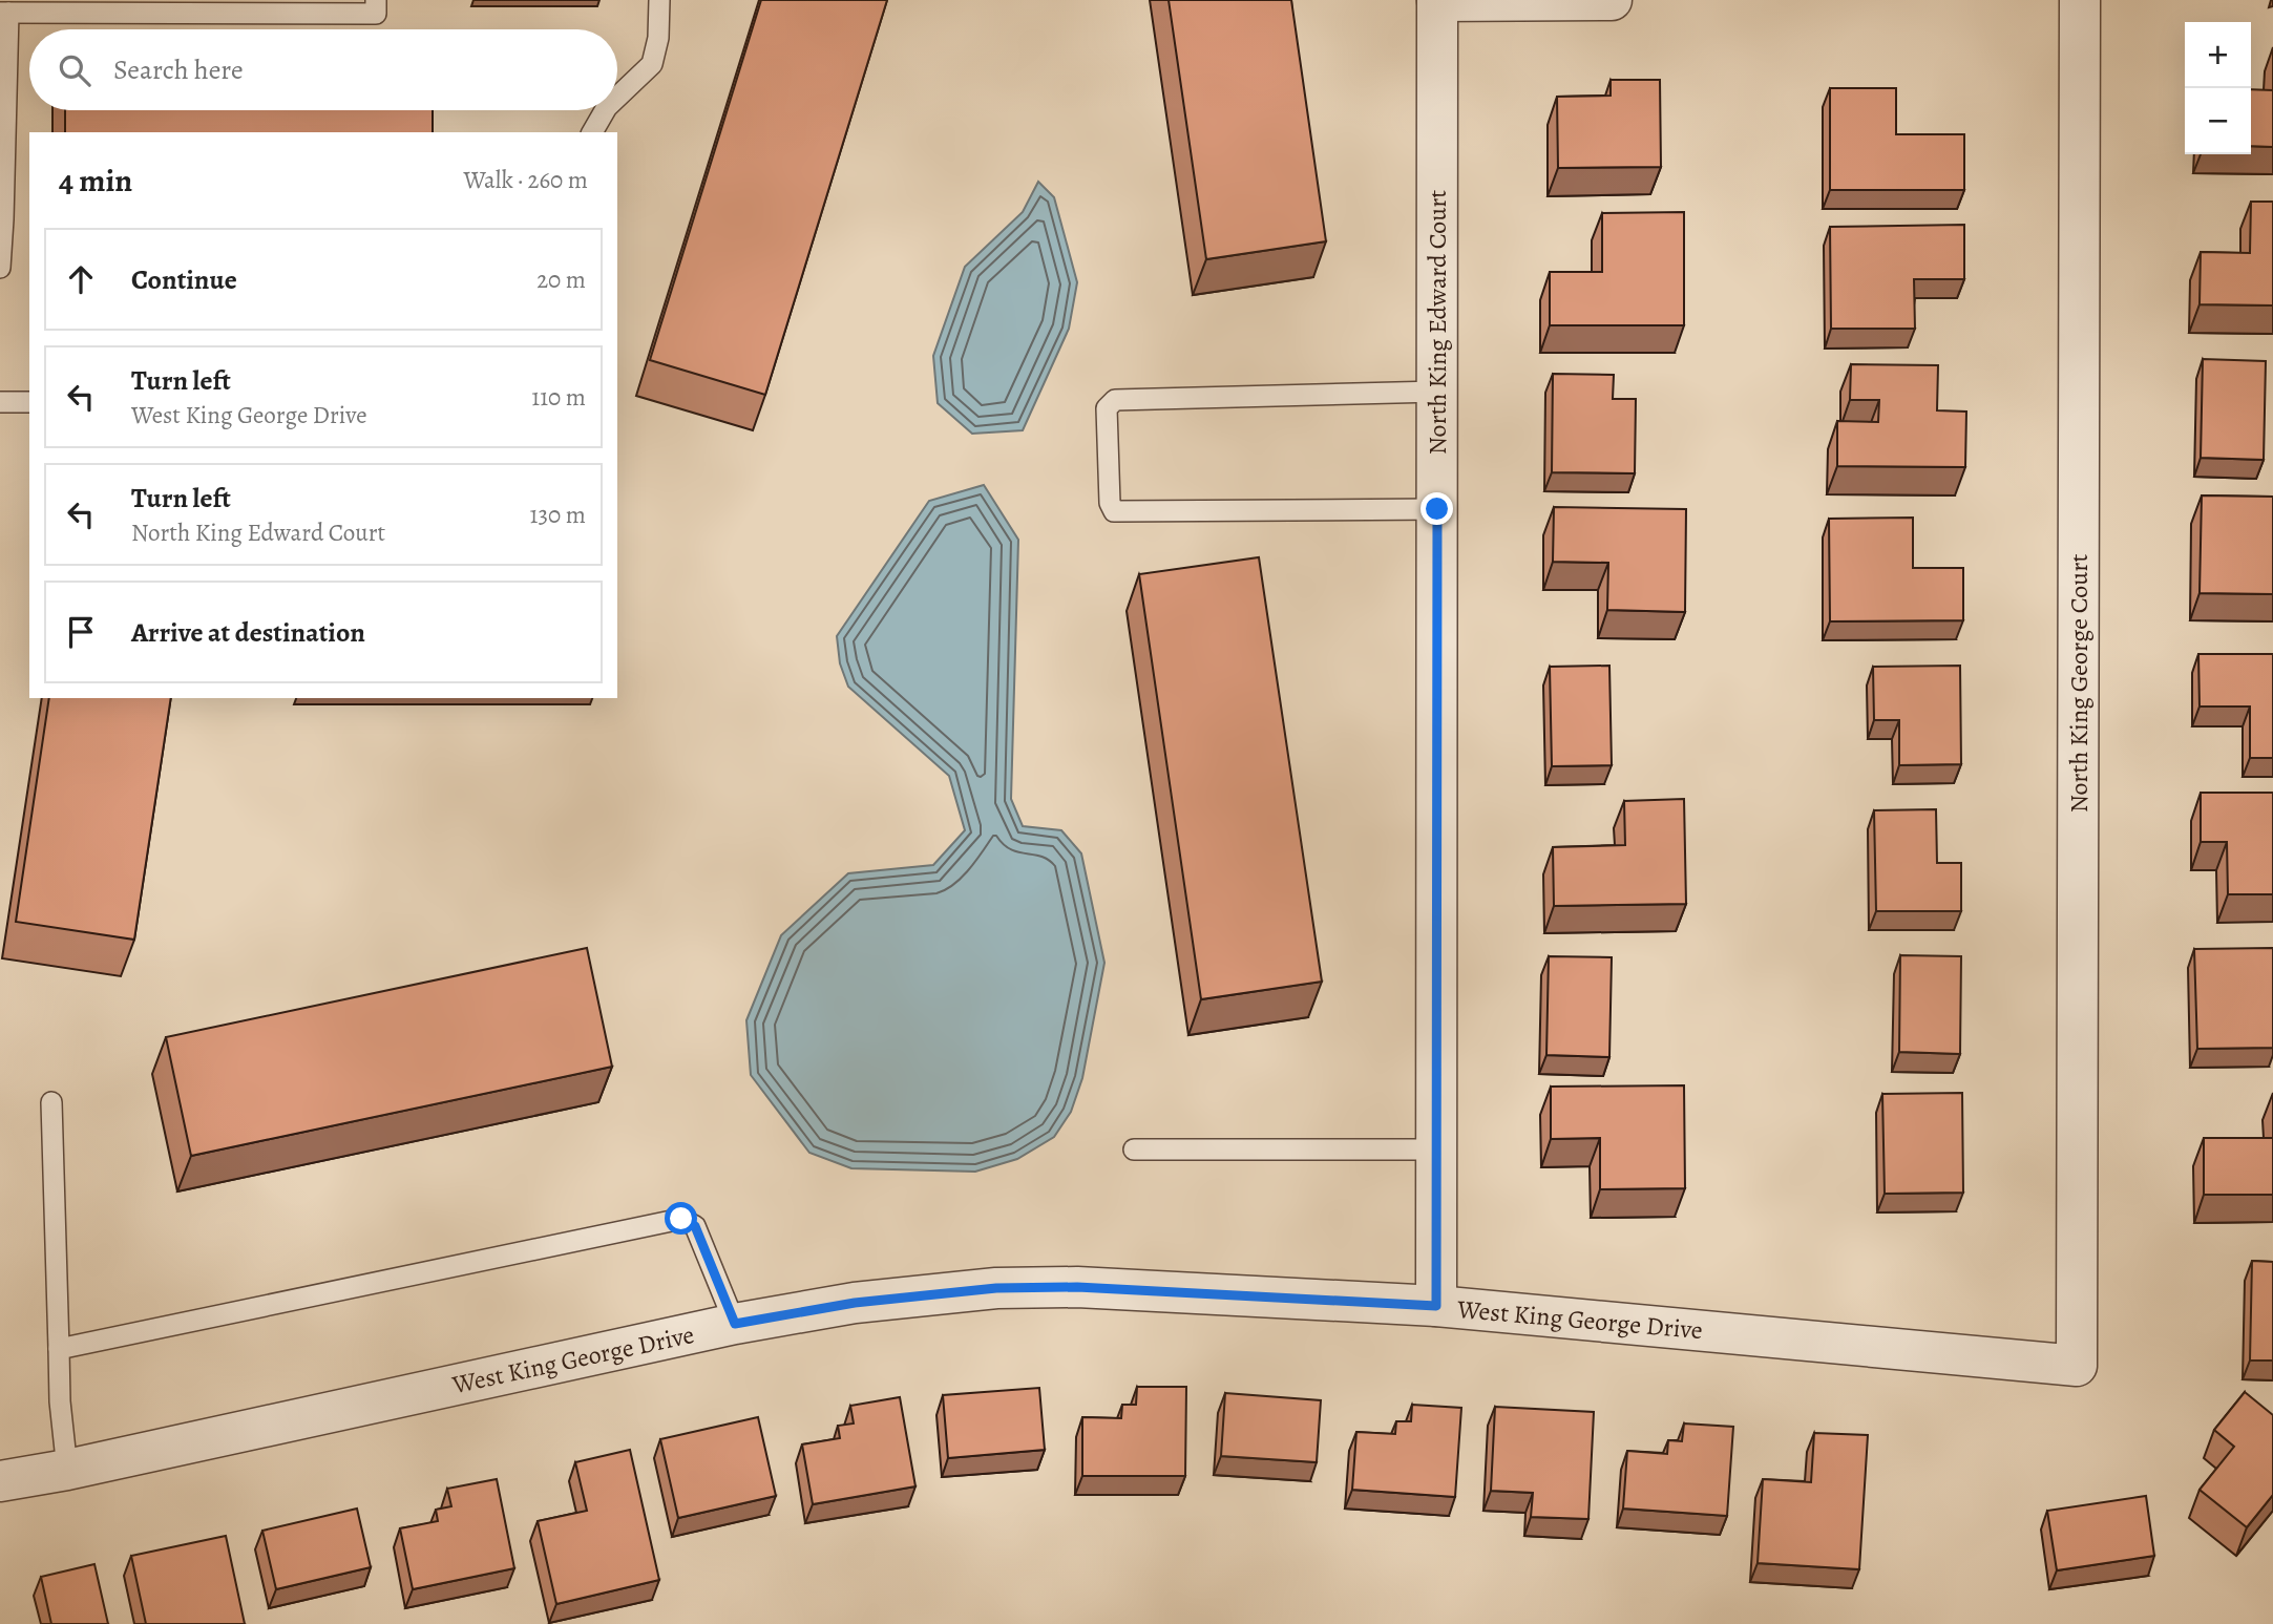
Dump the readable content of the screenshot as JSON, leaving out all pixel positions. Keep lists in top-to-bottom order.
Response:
{
  "streets": {
    "street": ["North King Edward Court", "North King George Court", "West King George Drive"]
  },
  "crossings": [
    ["North King Edward Court", "West King George Drive"],
    ["North King George Court", "West King George Drive"]
  ],
  "page": {
    "map_buttons": ["+", "−"],
    "search": "Search here",
    "heading": ["4 min", "Walk · 260 m"],
    "list": [
      ["Continue", "20 m"],
      ["Turn left", "West King George Drive", "110 m"],
      ["Turn left", "North King Edward Court", "130 m"],
      "Arrive at destination"
    ]
  }
}
